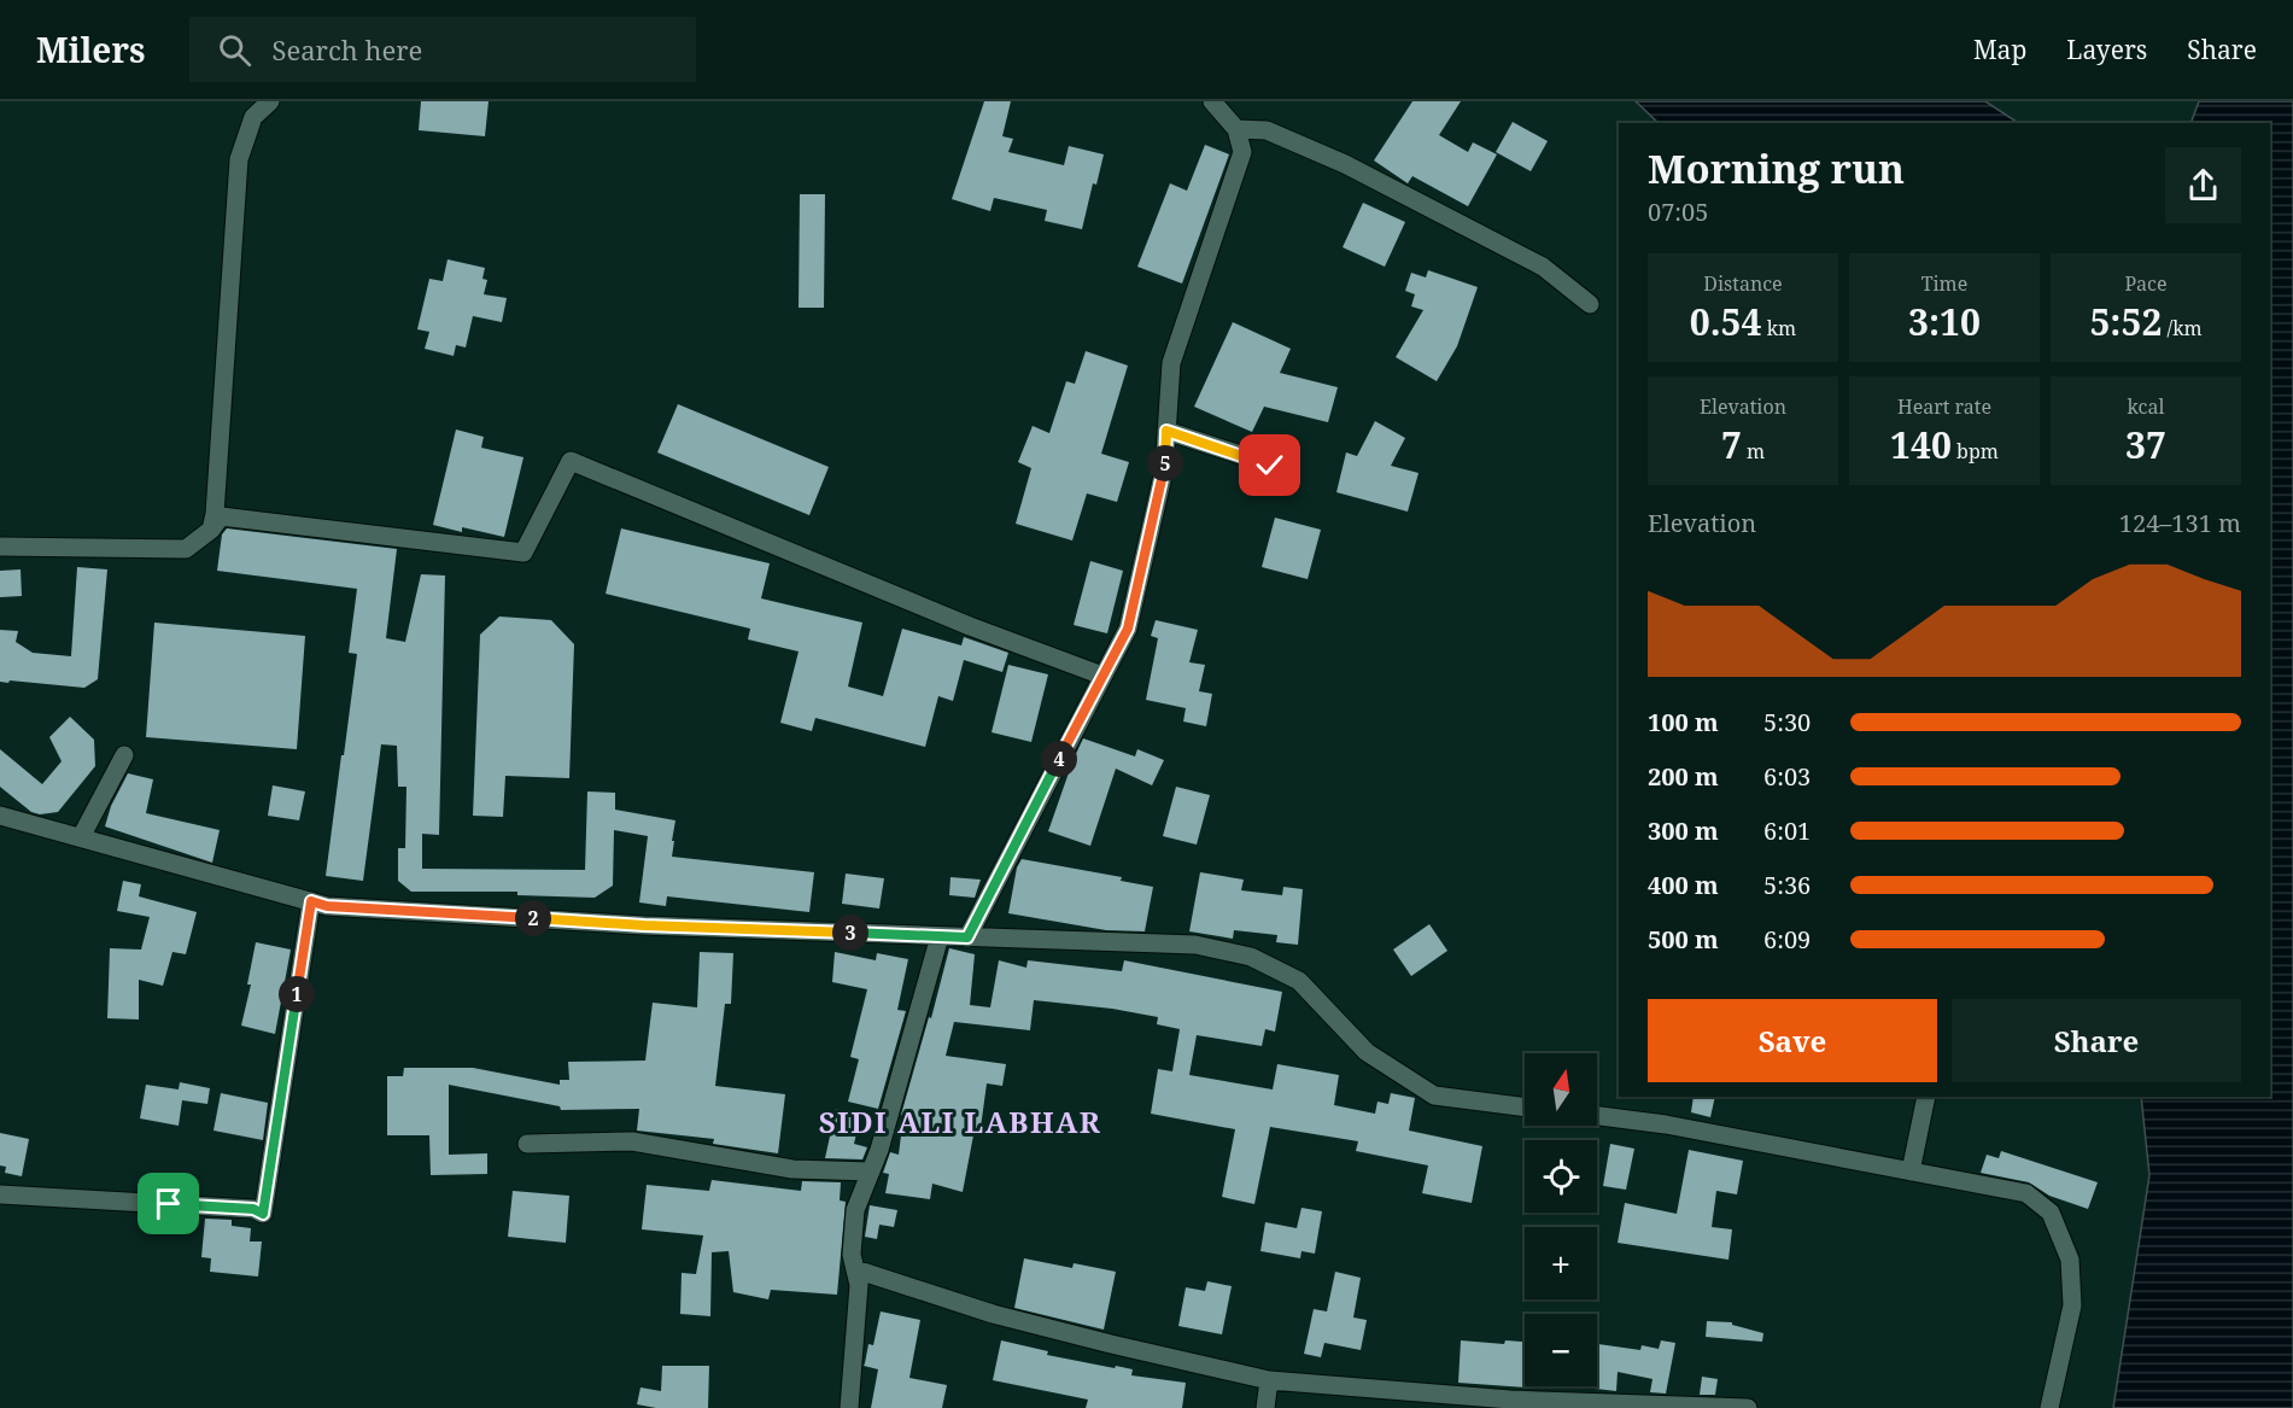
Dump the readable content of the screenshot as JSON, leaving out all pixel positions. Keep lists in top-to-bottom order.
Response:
{
  "districts": ["SIDI ALI LABHAR"],
  "north": "top",
  "page": {
    "header": "Milers",
    "search": "Search here",
    "nav": ["Map", "Layers", "Share"],
    "heading": ["Morning run", "07:05"],
    "stats": [
      ["Distance", "0.54 km"],
      ["Time", "3:10"],
      ["Pace", "5:52 /km"],
      ["Elevation", "7 m"],
      ["Heart rate", "140 bpm"],
      ["kcal", "37"]
    ],
    "pins": [
      "5",
      "4",
      "2",
      "3",
      "1"
    ],
    "chart": ["Elevation", "124–131 m"],
    "list": [
      {
        "name": "100 m",
        "note": "5:30"
      },
      {
        "name": "200 m",
        "note": "6:03"
      },
      {
        "name": "300 m",
        "note": "6:01"
      },
      {
        "name": "400 m",
        "note": "5:36"
      },
      {
        "name": "500 m",
        "note": "6:09"
      }
    ],
    "buttons": ["Save", "Share"],
    "map_buttons": ["+", "−"]
  }
}
